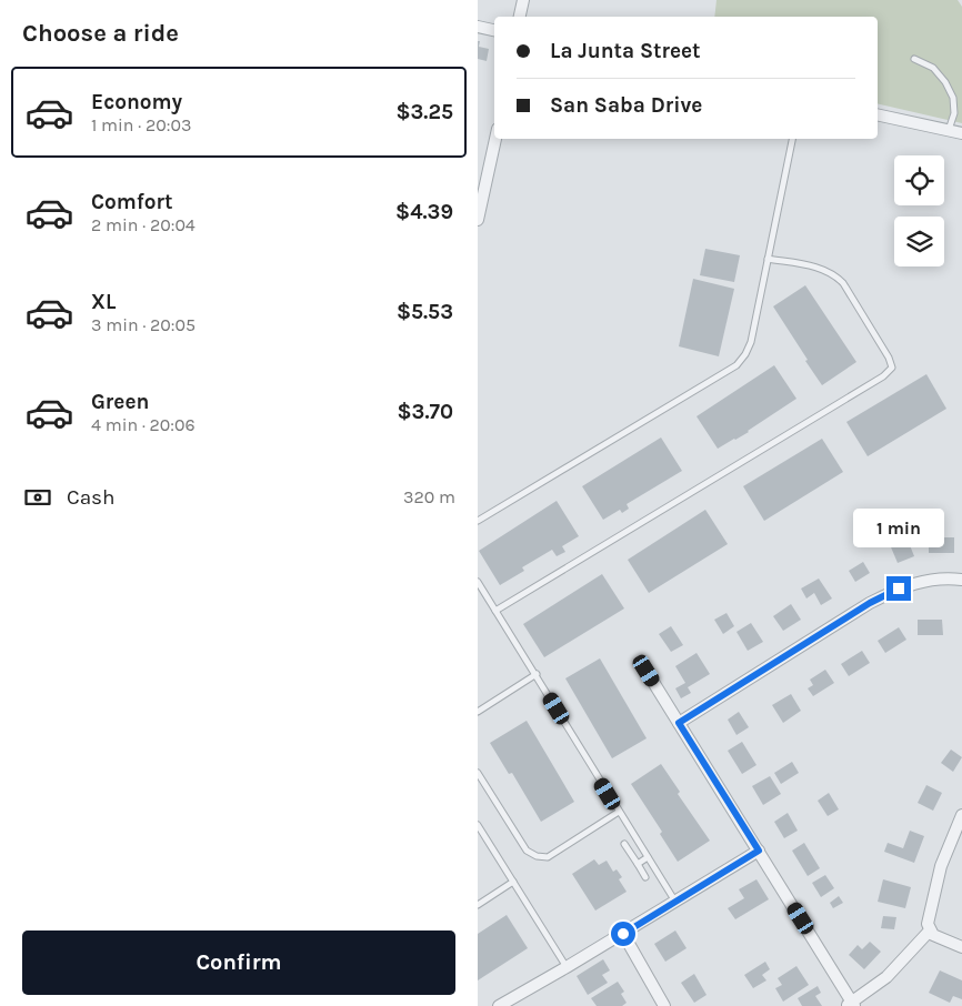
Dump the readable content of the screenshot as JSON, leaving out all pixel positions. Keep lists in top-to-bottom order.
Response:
{
  "page": {
    "heading": "Choose a ride",
    "banner": ["La Junta Street", "San Saba Drive"],
    "list": [
      {
        "name": "Economy",
        "note": "1 min · 20:03",
        "value": "$3.25"
      },
      {
        "name": "Comfort",
        "note": "2 min · 20:04",
        "value": "$4.39"
      },
      {
        "name": "XL",
        "note": "3 min · 20:05",
        "value": "$5.53"
      },
      {
        "name": "Green",
        "note": "4 min · 20:06",
        "value": "$3.70"
      }
    ],
    "pay": ["Cash", "320 m"],
    "bubble": "1 min",
    "buttons": "Confirm"
  }
}
